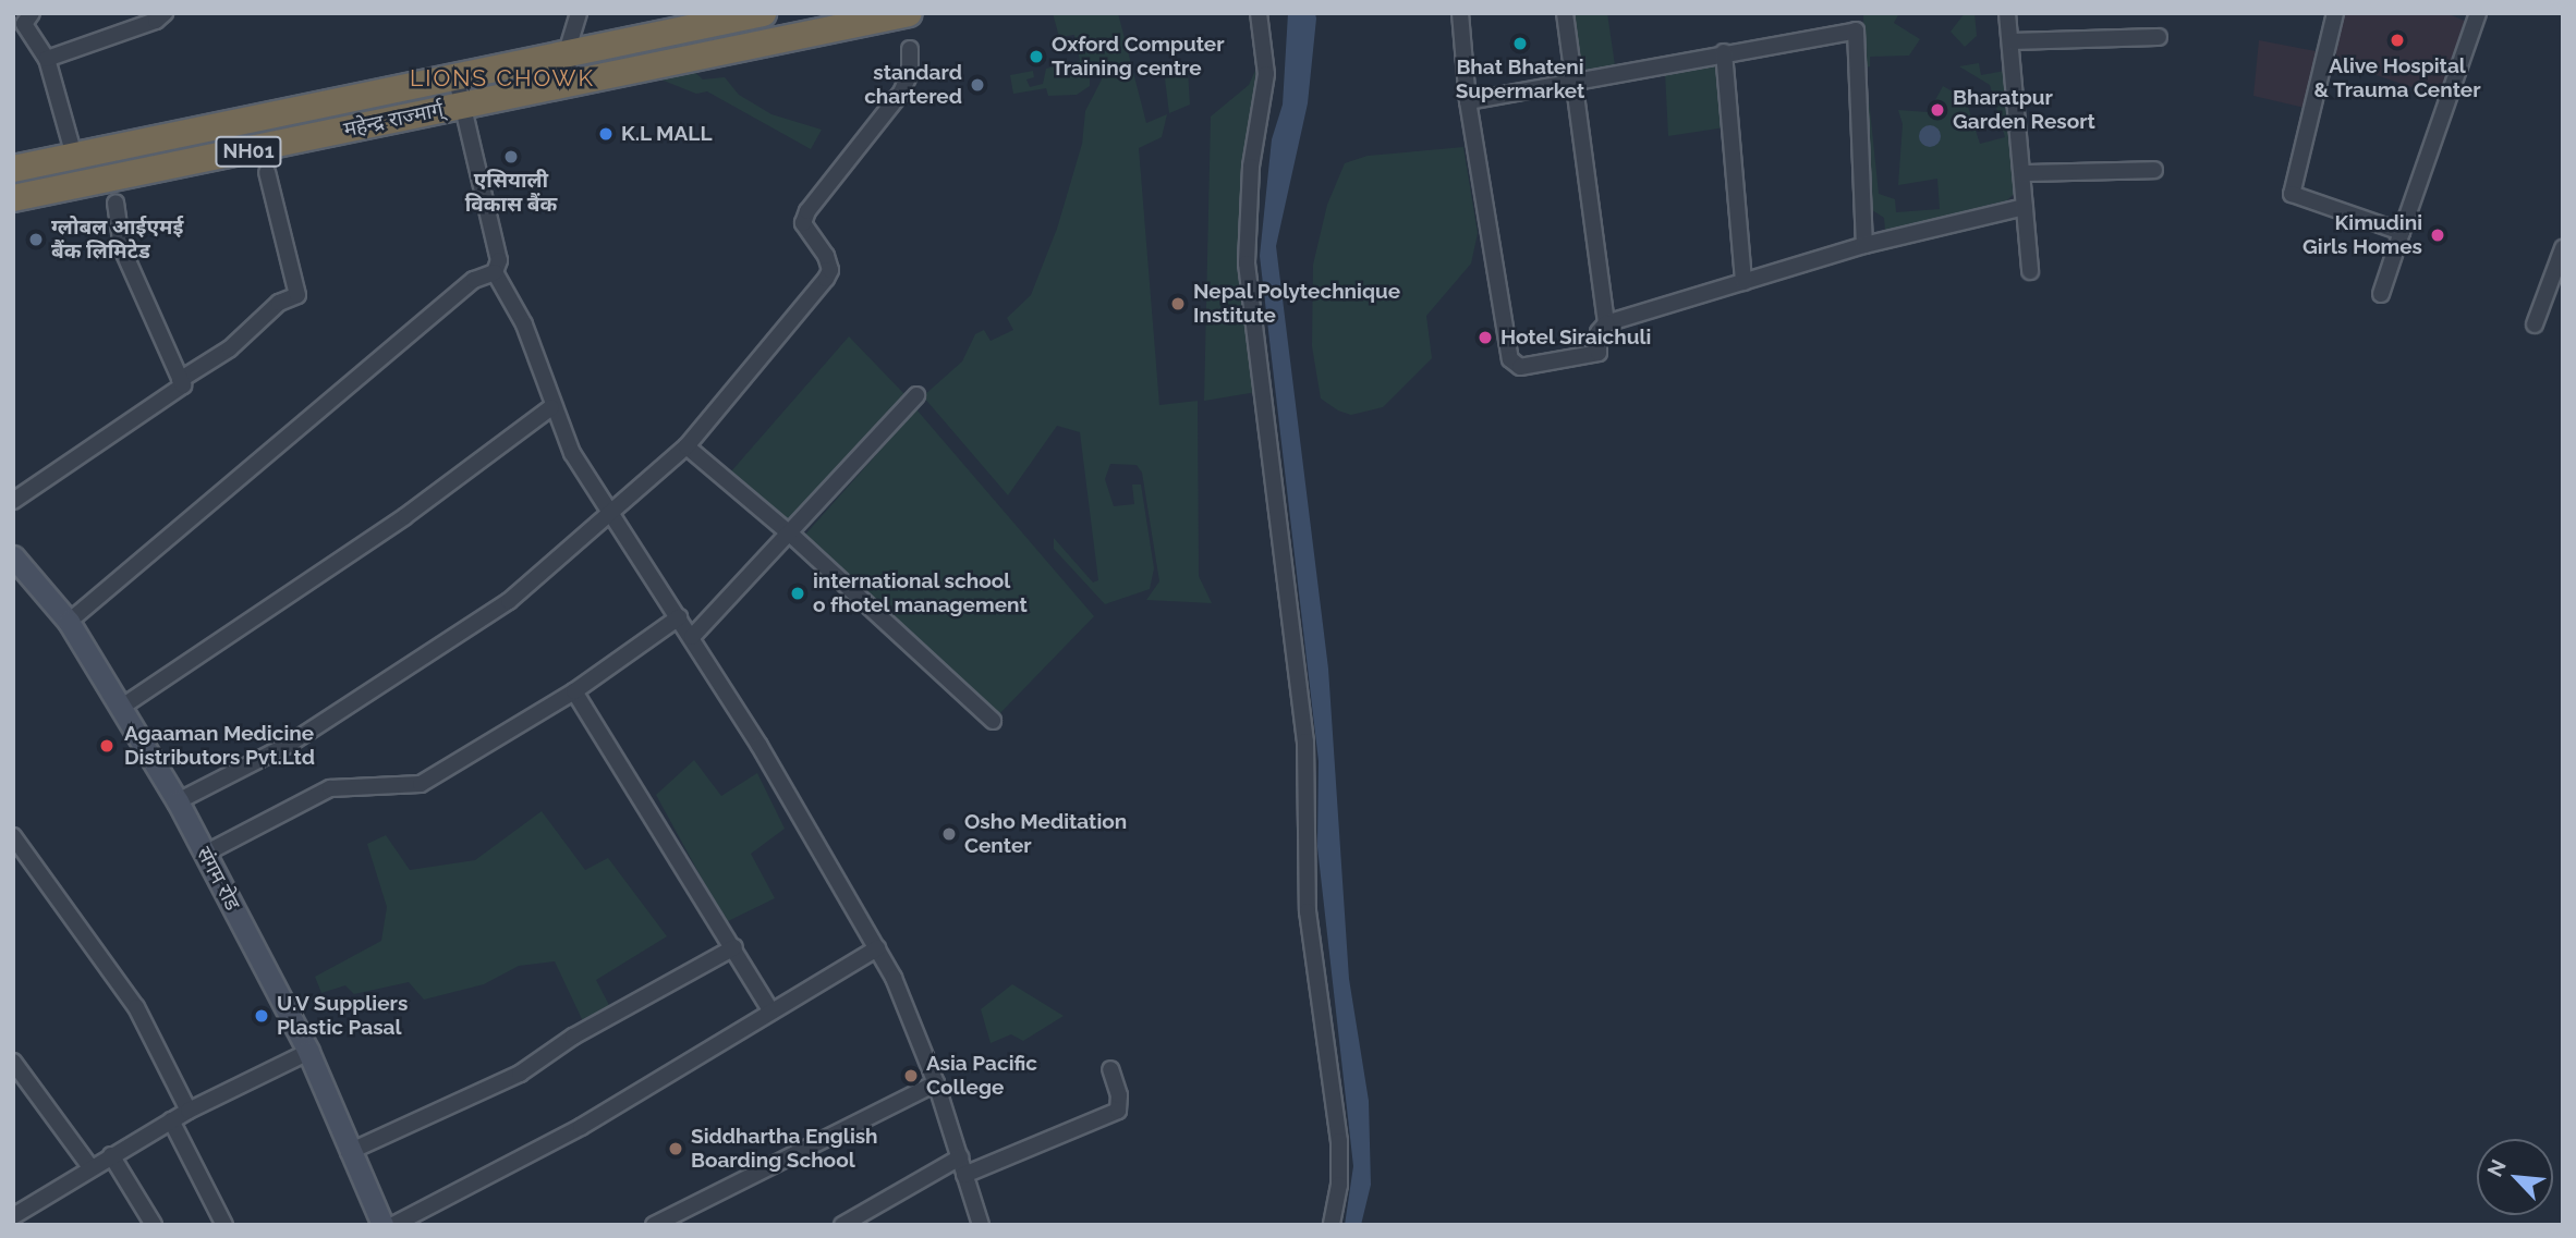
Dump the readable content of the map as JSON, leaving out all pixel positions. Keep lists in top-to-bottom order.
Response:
{
  "streets": {
    "highway": ["महेन्द्र राज्मार्ग्", "NH01"],
    "street": ["संगम रोड"]
  },
  "districts": ["LIONS CHOWK"],
  "places": [
    "Alive Hospital & Trauma Center",
    "Bhat Bhateni Supermarket",
    "Oxford Computer Training centre",
    "standard chartered",
    "Bharatpur Garden Resort",
    "K.L MALL",
    "एसियाली विकास बैंक",
    "Kimudini Girls Homes",
    "ग्लोबल आईएमई बैंक लिमिटेड",
    "Nepal Polytechnique Institute",
    "Hotel Siraichuli",
    "international school o fhotel management",
    "Agaaman Medicine Distributors Pvt.Ltd",
    "Osho Meditation Center",
    "U.V Suppliers Plastic Pasal",
    "Asia Pacific College",
    "Siddhartha English Boarding School"
  ],
  "north": "top left"
}
